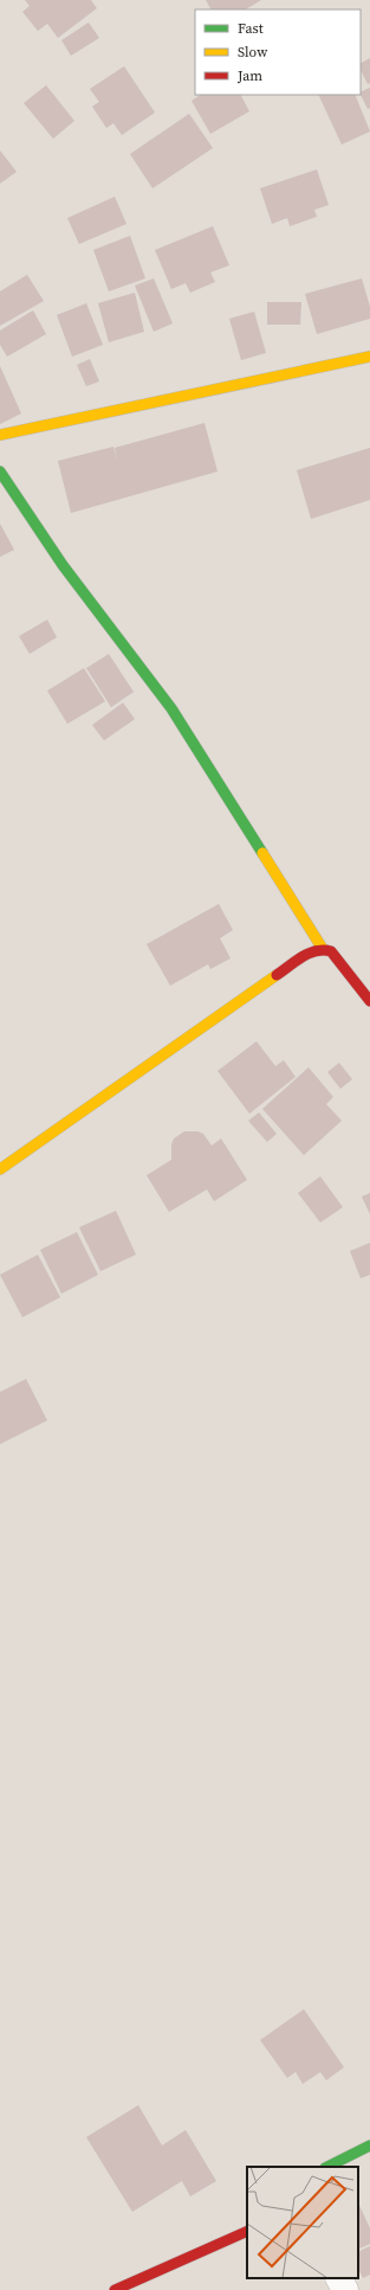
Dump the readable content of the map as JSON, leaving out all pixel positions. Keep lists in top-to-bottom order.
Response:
{
  "legend": ["Fast", "Slow", "Jam"]
}
